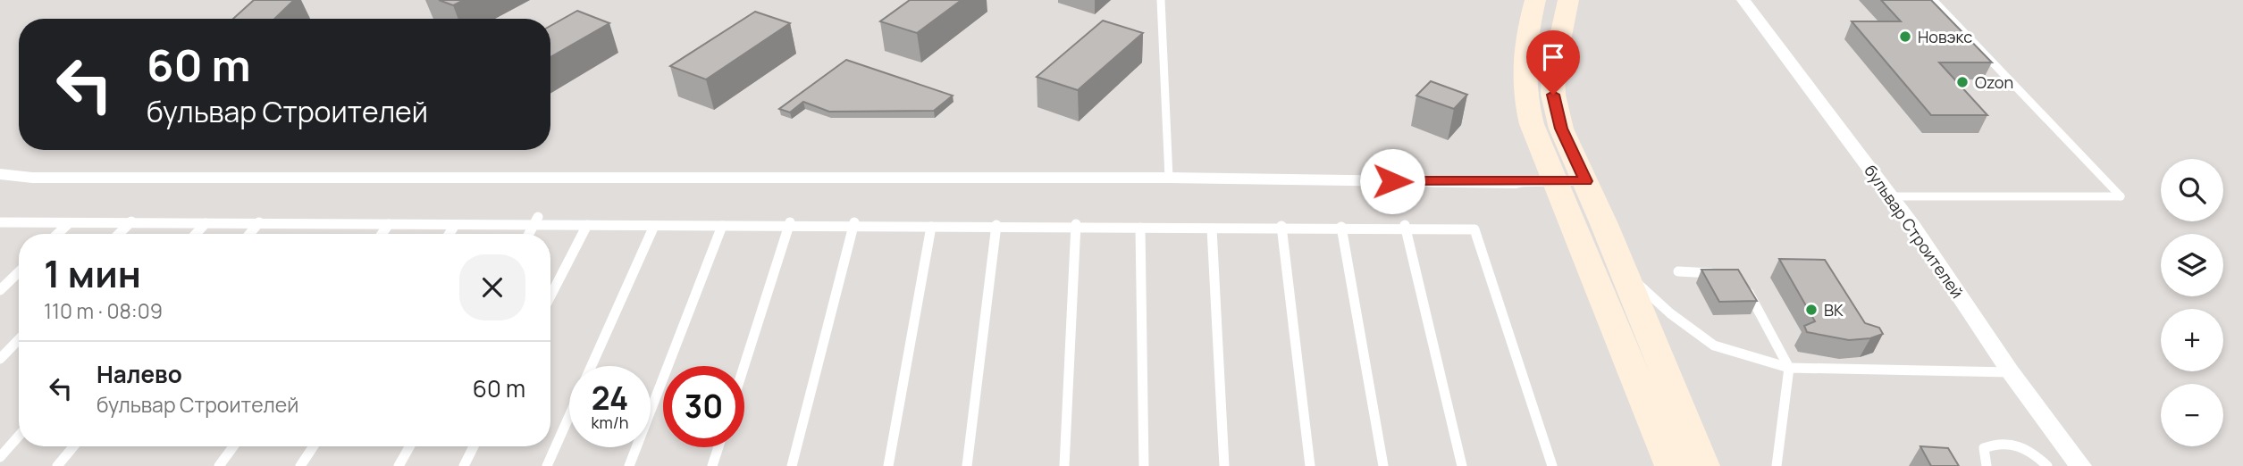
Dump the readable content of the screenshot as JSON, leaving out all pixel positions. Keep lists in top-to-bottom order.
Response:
{
  "streets": {
    "street": ["бульвар Строителей"]
  },
  "places": ["Новэкс", "Ozon", "ВК"],
  "page": {
    "turn": ["60 m", "бульвар Строителей"],
    "map_buttons": ["+", "−"],
    "heading": ["1 мин", "110 m · 08:09"],
    "list": [
      {
        "name": "Налево",
        "note": "бульвар Строителей",
        "value": "60 m"
      }
    ],
    "speed": "24 km/h",
    "limit": "30"
  }
}
